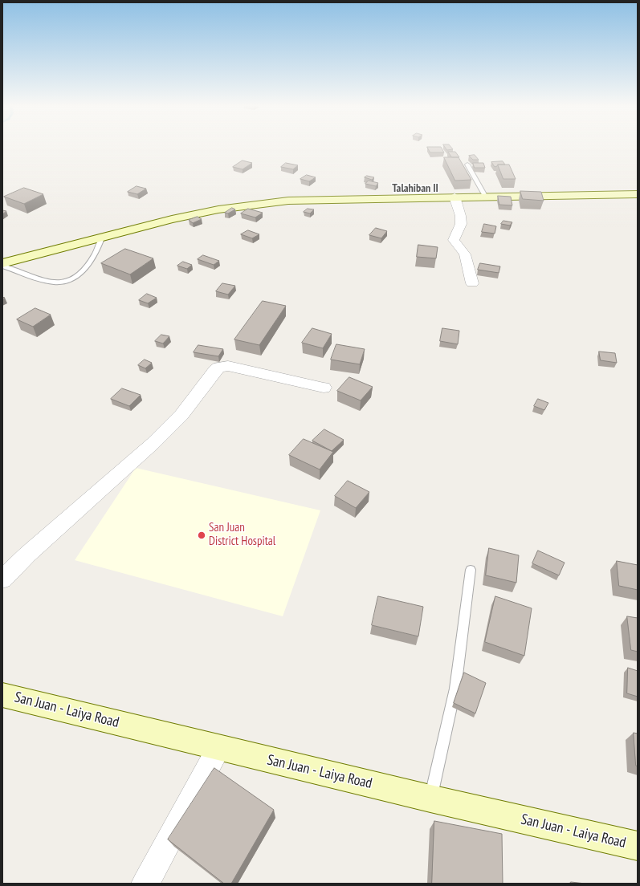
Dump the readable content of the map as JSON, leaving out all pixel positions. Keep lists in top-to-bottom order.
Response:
{
  "streets": {
    "street": ["San Juan - Laiya Road"]
  },
  "districts": ["Talahiban II"],
  "places": ["San Juan District Hospital"]
}
